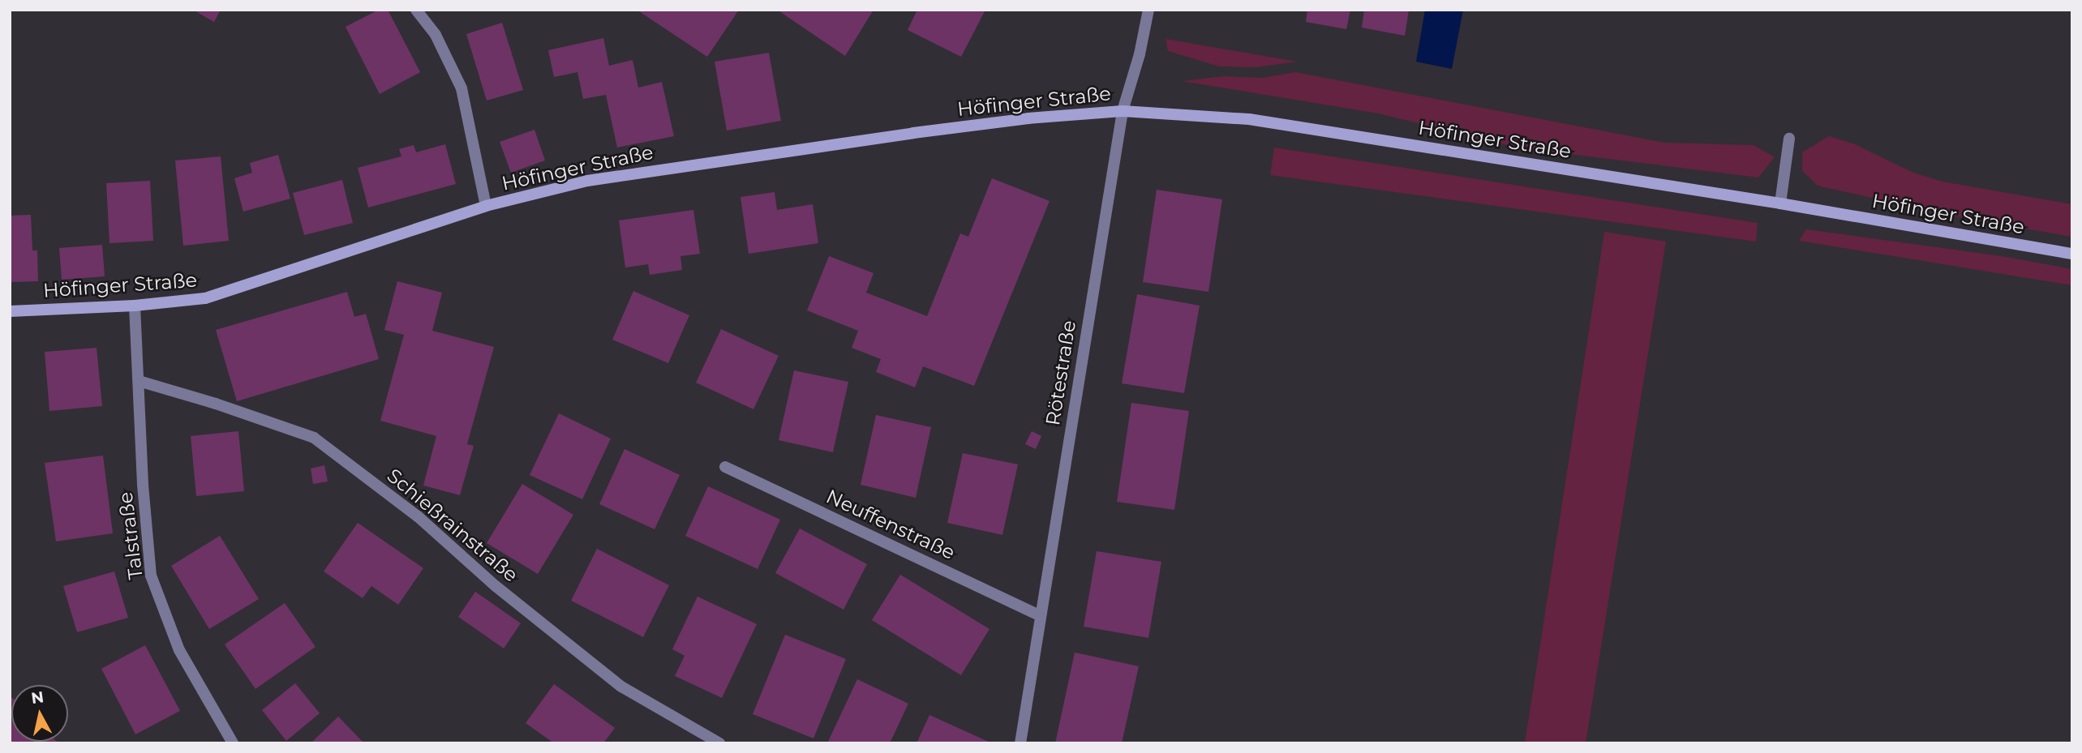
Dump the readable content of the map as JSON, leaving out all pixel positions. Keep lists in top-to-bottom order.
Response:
{
  "streets": {
    "street": [
      "Höfinger Straße",
      "Rötestraße",
      "Neuffenstraße",
      "Schießrainstraße",
      "Talstraße"
    ]
  },
  "crossings": [
    ["Höfinger Straße", "Rötestraße"],
    ["Höfinger Straße", "Talstraße"],
    ["Rötestraße", "Neuffenstraße"],
    ["Schießrainstraße", "Talstraße"]
  ],
  "north": "top"
}
